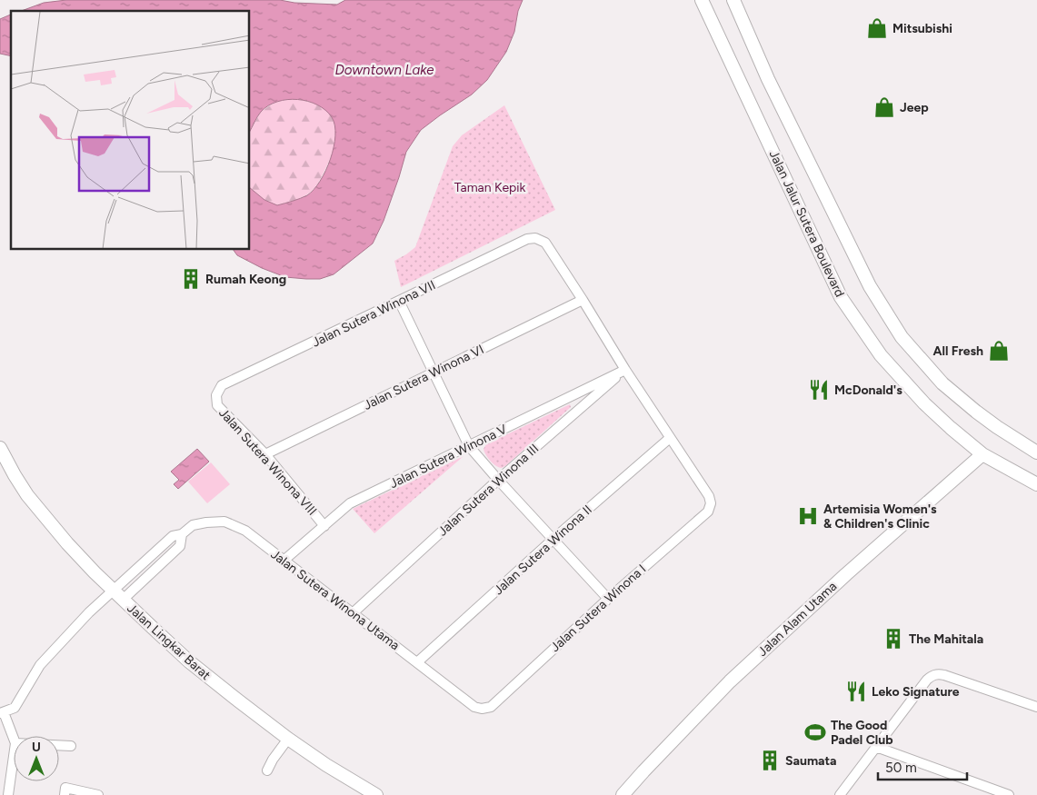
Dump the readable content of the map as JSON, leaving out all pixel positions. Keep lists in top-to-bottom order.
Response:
{
  "streets": {
    "main road": ["Jalan Jalur Sutera Boulevard", "Jalan Alam Utama", "Jalan Lingkar Barat"],
    "street": [
      "Jalan Sutera Winona VII",
      "Jalan Sutera Winona VI",
      "Jalan Sutera Winona V",
      "Jalan Sutera Winona VIII",
      "Jalan Sutera Winona III",
      "Jalan Sutera Winona II",
      "Jalan Sutera Winona Utama",
      "Jalan Sutera Winona I"
    ]
  },
  "crossings": [
    ["Jalan Jalur Sutera Boulevard", "Jalan Alam Utama"],
    ["Jalan Sutera Winona VII", "Jalan Sutera Winona VI"],
    ["Jalan Sutera Winona VII", "Jalan Sutera Winona VIII"],
    ["Jalan Sutera Winona VI", "Jalan Sutera Winona VIII"],
    ["Jalan Sutera Winona V", "Jalan Sutera Winona VIII"],
    ["Jalan Sutera Winona V", "Jalan Sutera Winona III"],
    ["Jalan Sutera Winona V", "Jalan Sutera Winona Utama"],
    ["Jalan Sutera Winona III", "Jalan Sutera Winona Utama"],
    ["Jalan Sutera Winona II", "Jalan Sutera Winona Utama"],
    ["Jalan Sutera Winona II", "Jalan Sutera Winona I"],
    ["Jalan Sutera Winona Utama", "Jalan Sutera Winona I"],
    ["Jalan Sutera Winona Utama", "Jalan Lingkar Barat"]
  ],
  "water": ["Downtown Lake"],
  "parks": ["Taman Kepik"],
  "places": {
    "shop": ["Mitsubishi", "Jeep", "All Fresh"],
    "building": ["Rumah Keong", "The Mahitala", "Saumata"],
    "restaurant": ["McDonald's", "Leko Signature"],
    "hospital": ["Artemisia Women's & Children's Clinic"],
    "sports": ["The Good Padel Club"]
  },
  "scale_bar": "50 m",
  "north": "top"
}
